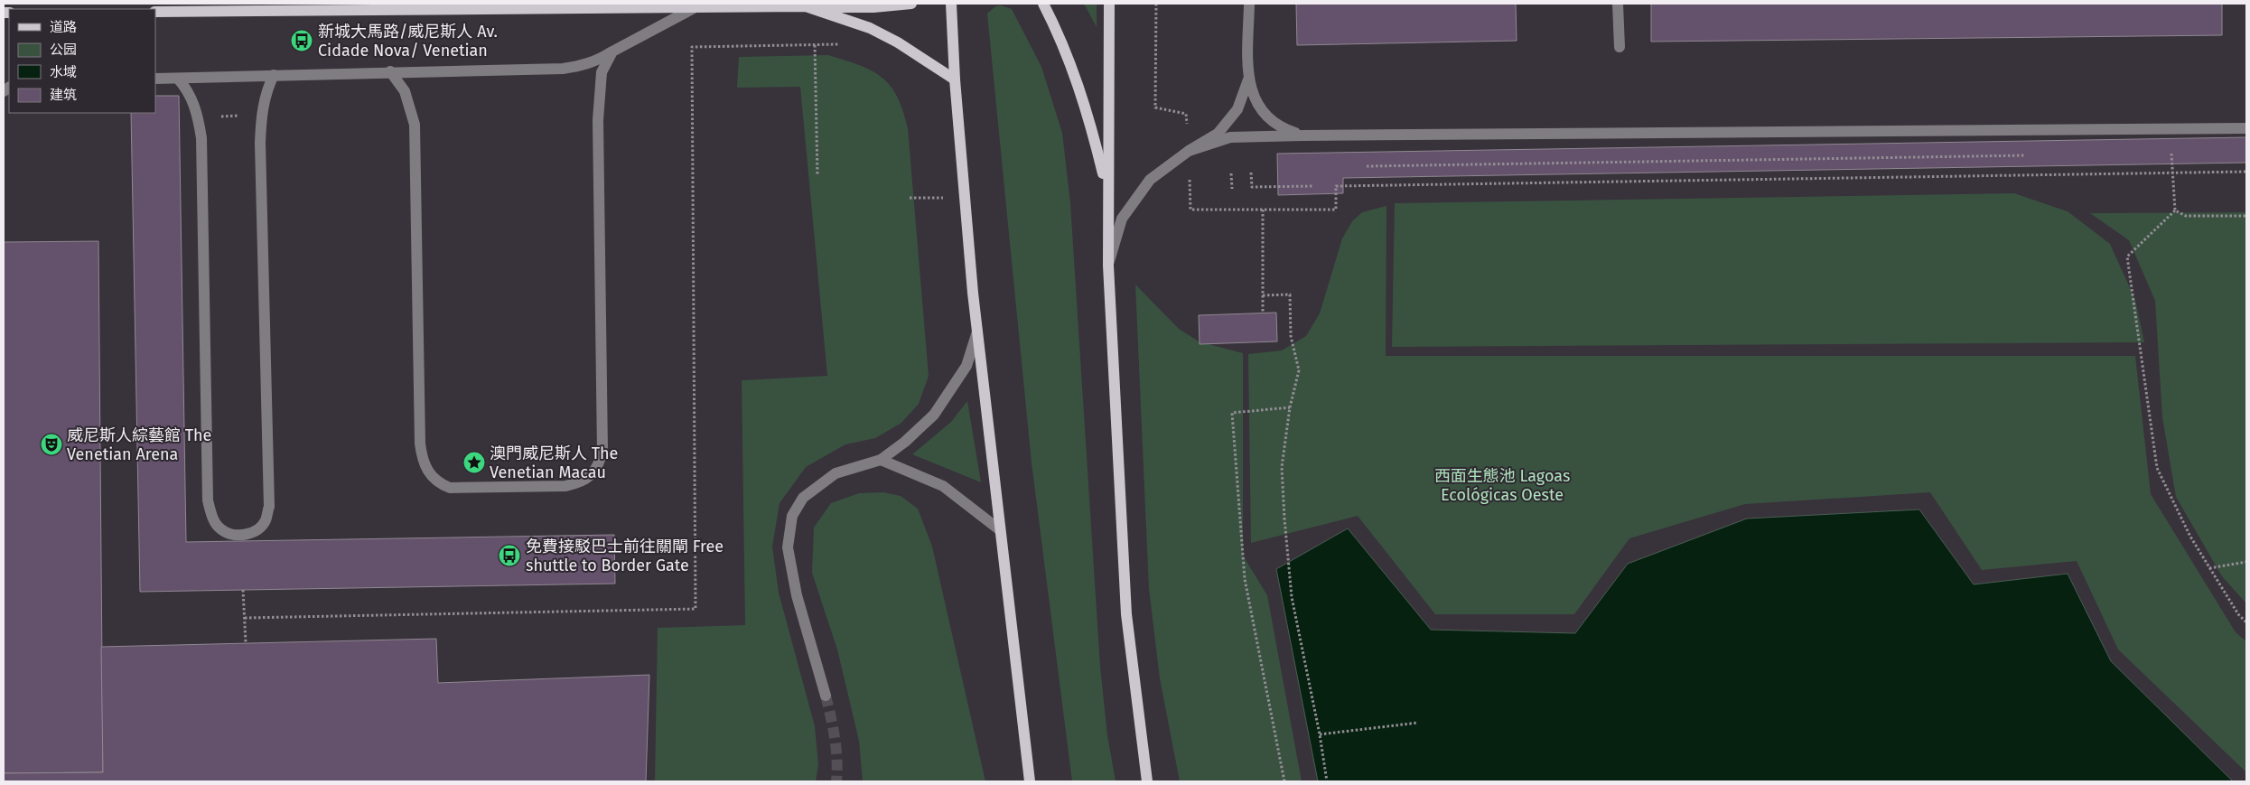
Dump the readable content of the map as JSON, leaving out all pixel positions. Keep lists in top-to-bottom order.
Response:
{
  "parks": ["西面生態池 Lagoas Ecológicas Oeste"],
  "places": {
    "bus stop": ["新城大馬路/威尼斯人 Av. Cidade Nova/ Venetian", "免費接駁巴士前往關閘 Free shuttle to Border Gate"],
    "theatre": ["威尼斯人綜藝館 The Venetian Arena"],
    "place": ["澳門威尼斯人 The Venetian Macau"]
  },
  "legend": [
    "道路",
    "公园",
    "水域",
    "建筑"
  ]
}
